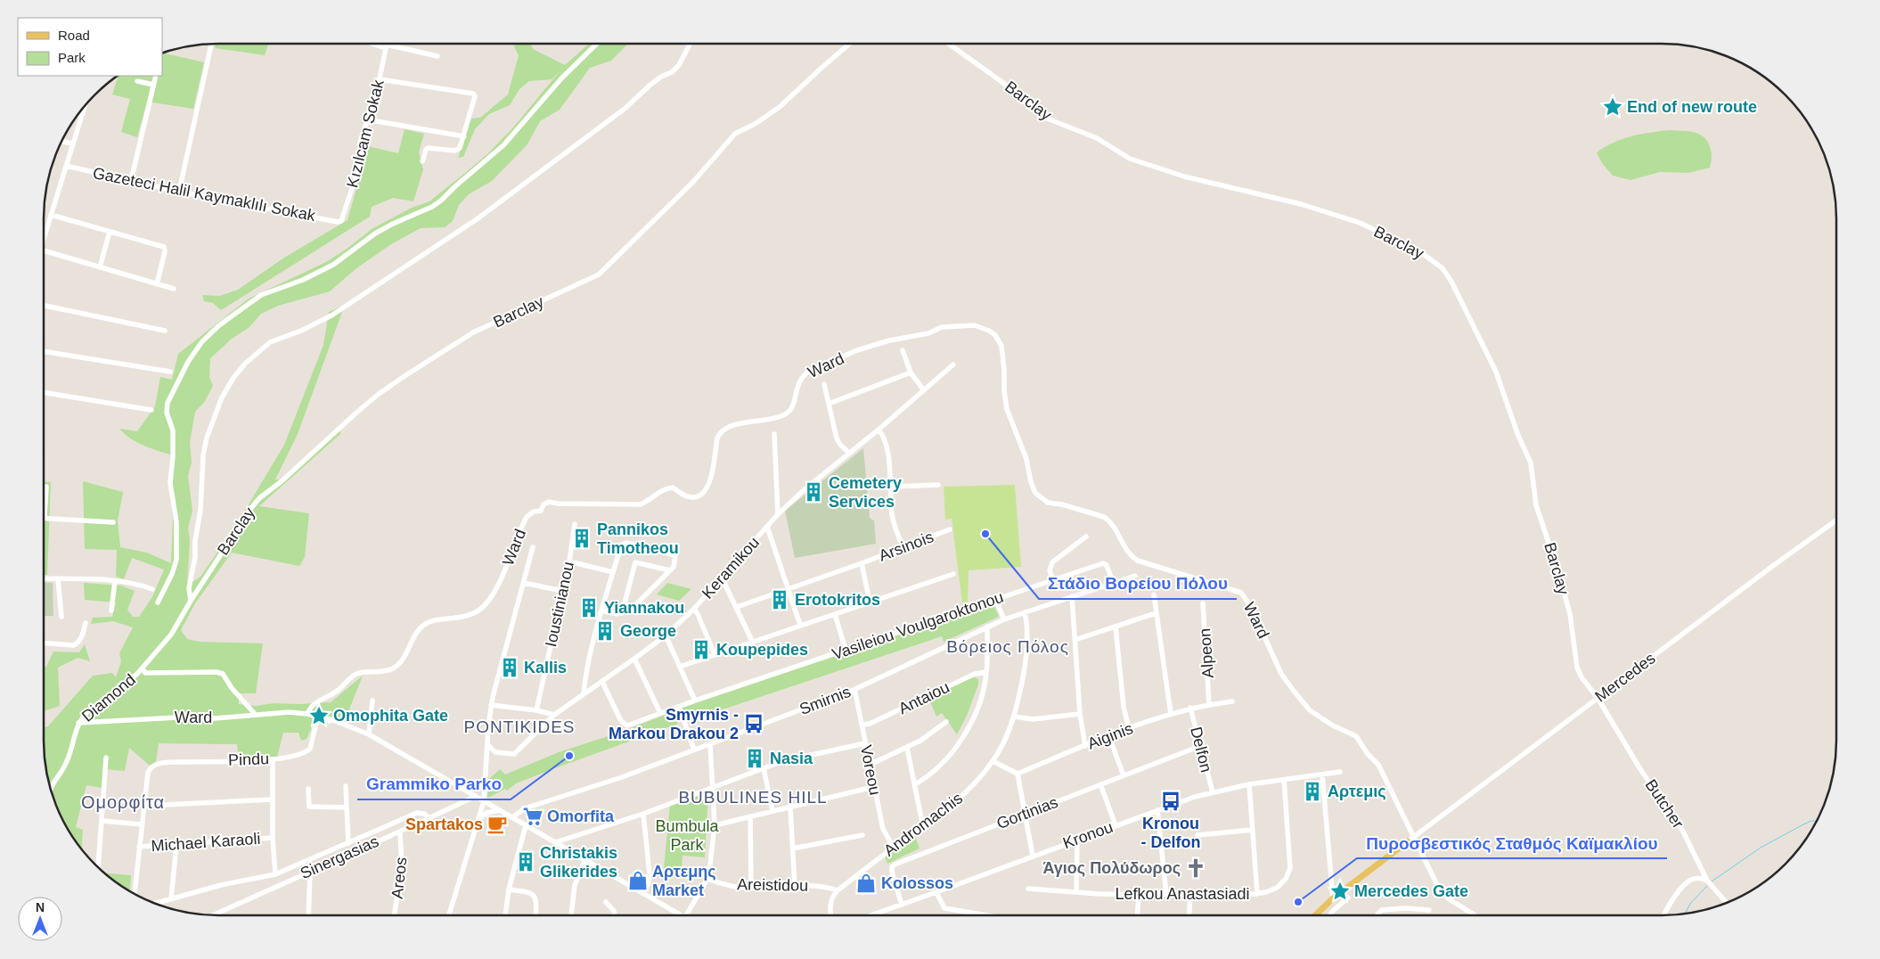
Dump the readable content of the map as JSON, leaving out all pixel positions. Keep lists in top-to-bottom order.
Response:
{
  "streets": {
    "street": [
      "Barclay",
      "Kızılcam Sokak",
      "Gazeteci Halil Kaymaklılı Sokak",
      "Ward",
      "Arsinois",
      "Keramikou",
      "Ioustinianou",
      "Vasileiou Voulgaroktonou",
      "Alpeon",
      "Mercedes",
      "Diamond",
      "Antaiou",
      "Smirnis",
      "Aiginis",
      "Delfon",
      "Pindu",
      "Voreou",
      "Butcher",
      "Gortinias",
      "Andromachis",
      "Kronou",
      "Michael Karaoli",
      "Sinergasias",
      "Areos",
      "Areistidou",
      "Lefkou Anastasiadi"
    ]
  },
  "crossings": [
    ["Barclay", "Mercedes"],
    ["Barclay", "Diamond"],
    ["Barclay", "Butcher"],
    ["Kızılcam Sokak", "Gazeteci Halil Kaymaklılı Sokak"],
    ["Ward", "Mercedes"],
    ["Ward", "Diamond"],
    ["Keramikou", "Vasileiou Voulgaroktonou"],
    ["Vasileiou Voulgaroktonou", "Smirnis"],
    ["Alpeon", "Aiginis"],
    ["Mercedes", "Butcher"],
    ["Antaiou", "Voreou"],
    ["Smirnis", "Voreou"],
    ["Smirnis", "Andromachis"],
    ["Aiginis", "Delfon"],
    ["Delfon", "Gortinias"],
    ["Delfon", "Kronou"],
    ["Voreou", "Andromachis"],
    ["Gortinias", "Kronou"],
    ["Andromachis", "Areistidou"],
    ["Kronou", "Lefkou Anastasiadi"],
    ["Sinergasias", "Areos"]
  ],
  "districts": [
    "Βόρειος Πόλος",
    "PONTIKIDES",
    "BUBULINES HILL",
    "Ομορφίτα"
  ],
  "parks": ["Bumbula Park"],
  "places": {
    "place": ["End of new route", "Omophita Gate", "Mercedes Gate"],
    "building": [
      "Cemetery Services",
      "Pannikos Timotheou",
      "Erotokritos",
      "Yiannakou",
      "George",
      "Koupepides",
      "Kallis",
      "Nasia",
      "Αρτεμις",
      "Christakis Glikerides"
    ],
    "other": ["Στάδιο Βορείου Πόλου", "Grammiko Parko", "Πυροσβεστικός Σταθμός Καϊμακλίου"],
    "bus stop": ["Smyrnis - Markou Drakou 2", "Kronou - Delfon"],
    "supermarket": ["Omorfita"],
    "cafe": ["Spartakos"],
    "church": ["Άγιος Πολύδωρος"],
    "shop": ["Αρτεμης Market", "Kolossos"]
  },
  "legend": ["Road", "Park"],
  "north": "top"
}
